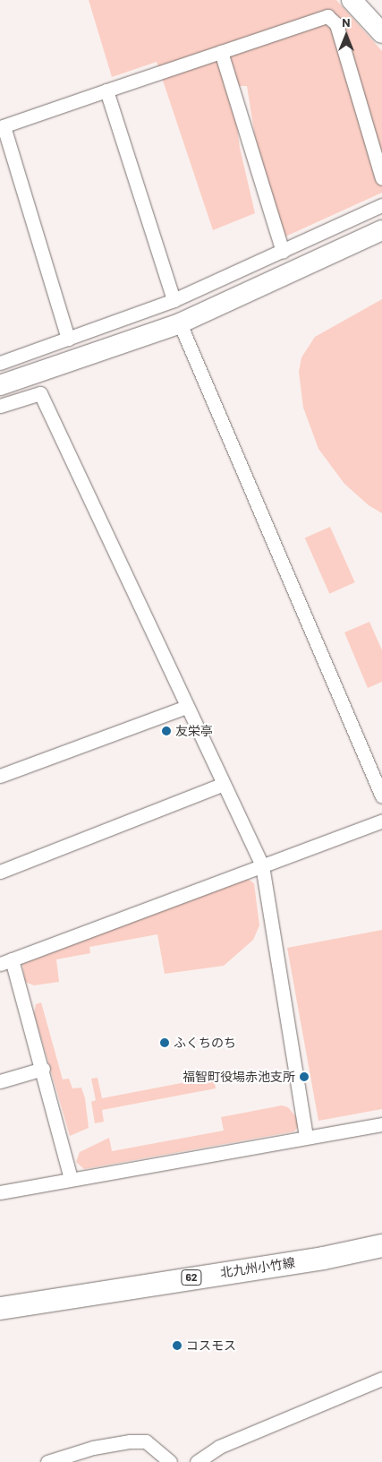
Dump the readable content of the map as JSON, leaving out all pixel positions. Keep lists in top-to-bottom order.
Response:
{
  "streets": {
    "main road": ["北九州小竹線", "62"]
  },
  "places": [
    "友栄亭",
    "ふくちのち",
    "福智町役場赤池支所",
    "コスモス"
  ],
  "north": "top"
}
